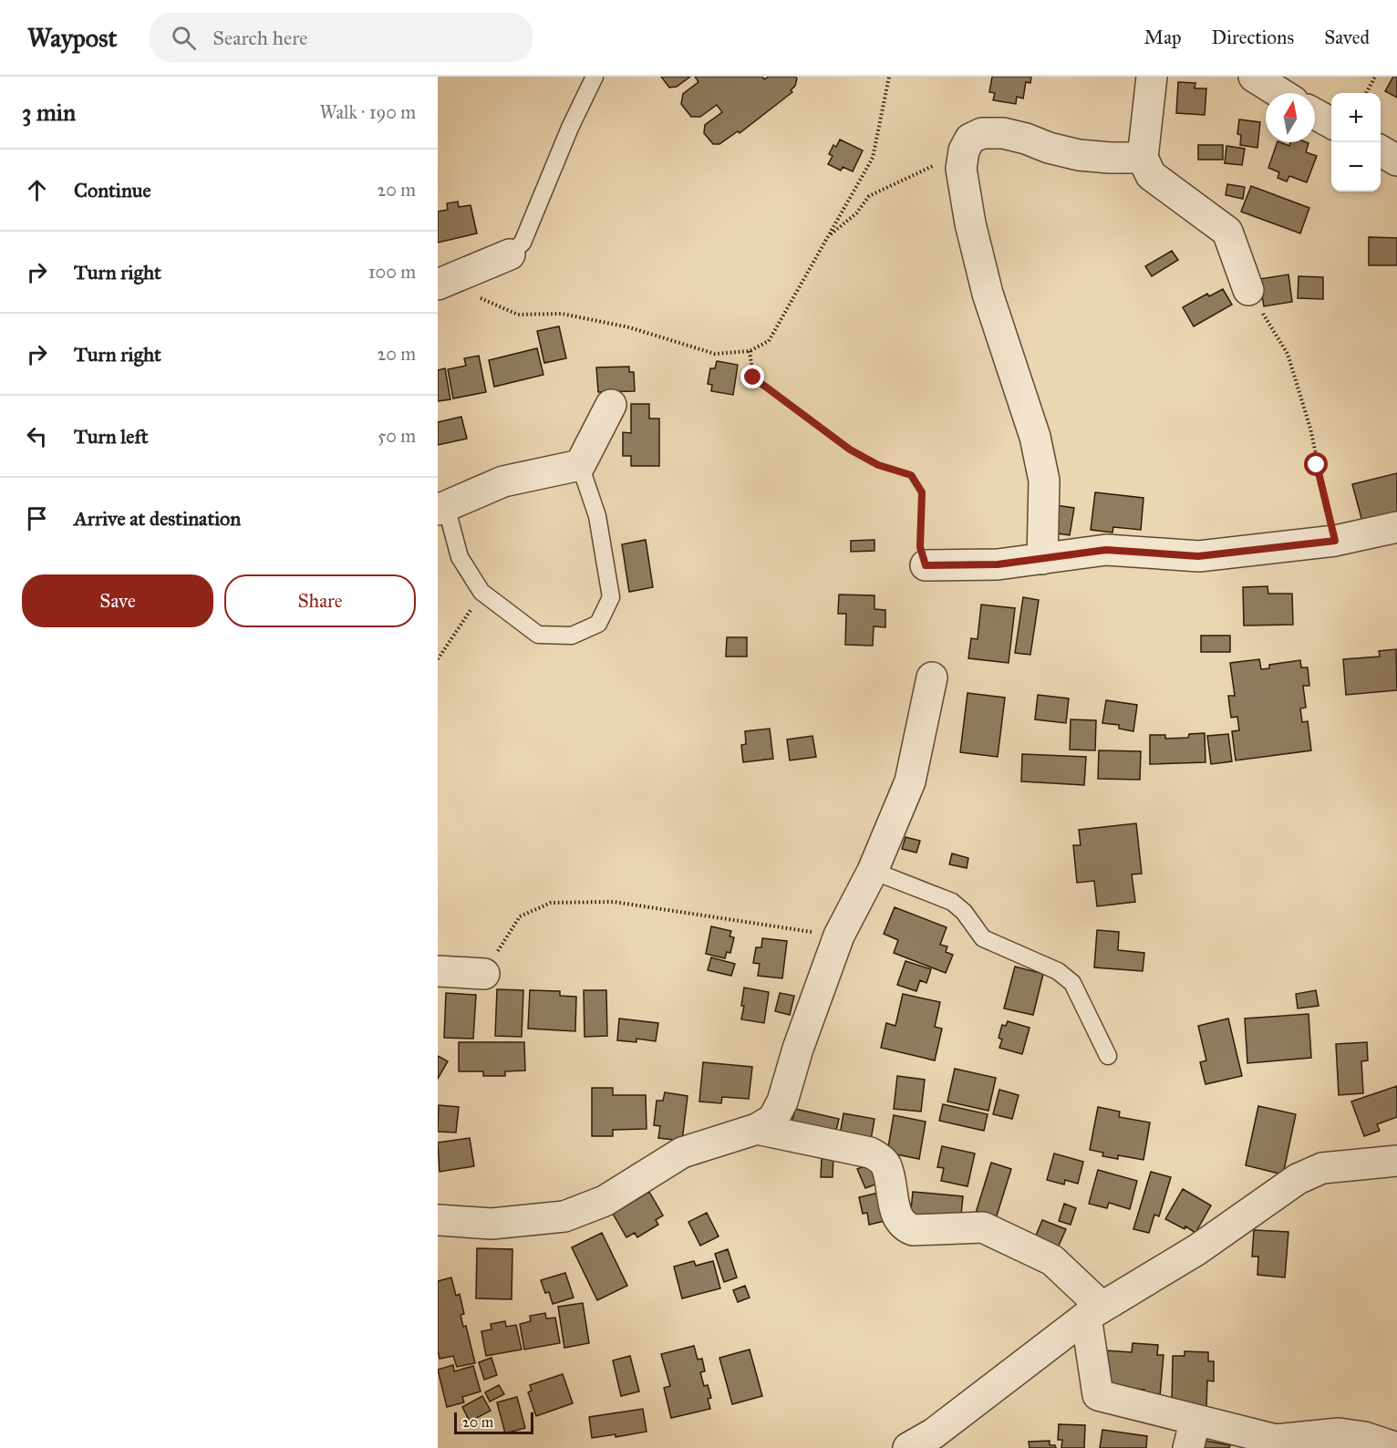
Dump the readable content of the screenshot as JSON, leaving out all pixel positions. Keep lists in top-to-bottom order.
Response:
{
  "scale_bar": "20 m",
  "north": "top",
  "page": {
    "header": "Waypost",
    "search": "Search here",
    "nav": ["Map", "Directions", "Saved"],
    "heading": ["3 min", "Walk · 190 m"],
    "map_buttons": ["+", "−"],
    "list": [
      ["Continue", "20 m"],
      ["Turn right", "100 m"],
      ["Turn right", "20 m"],
      ["Turn left", "50 m"],
      "Arrive at destination"
    ],
    "buttons": ["Save", "Share"],
    "scale": "20 m"
  }
}
